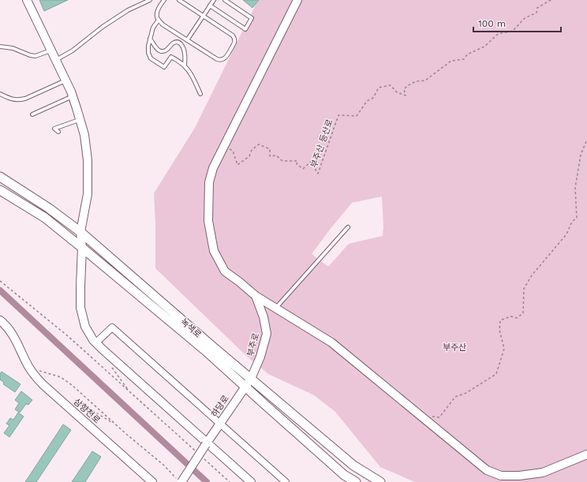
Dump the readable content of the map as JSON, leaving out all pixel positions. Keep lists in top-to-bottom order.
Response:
{
  "streets": {
    "main road": ["녹색로"],
    "street": ["부주로", "하당로", "삼향천로"],
    "path": ["부주산 등산로"]
  },
  "crossings": [
    ["녹색로", "부주로"],
    ["녹색로", "하당로"],
    ["부주로", "하당로"]
  ],
  "parks": ["부주산"],
  "scale_bar": "100 m"
}
